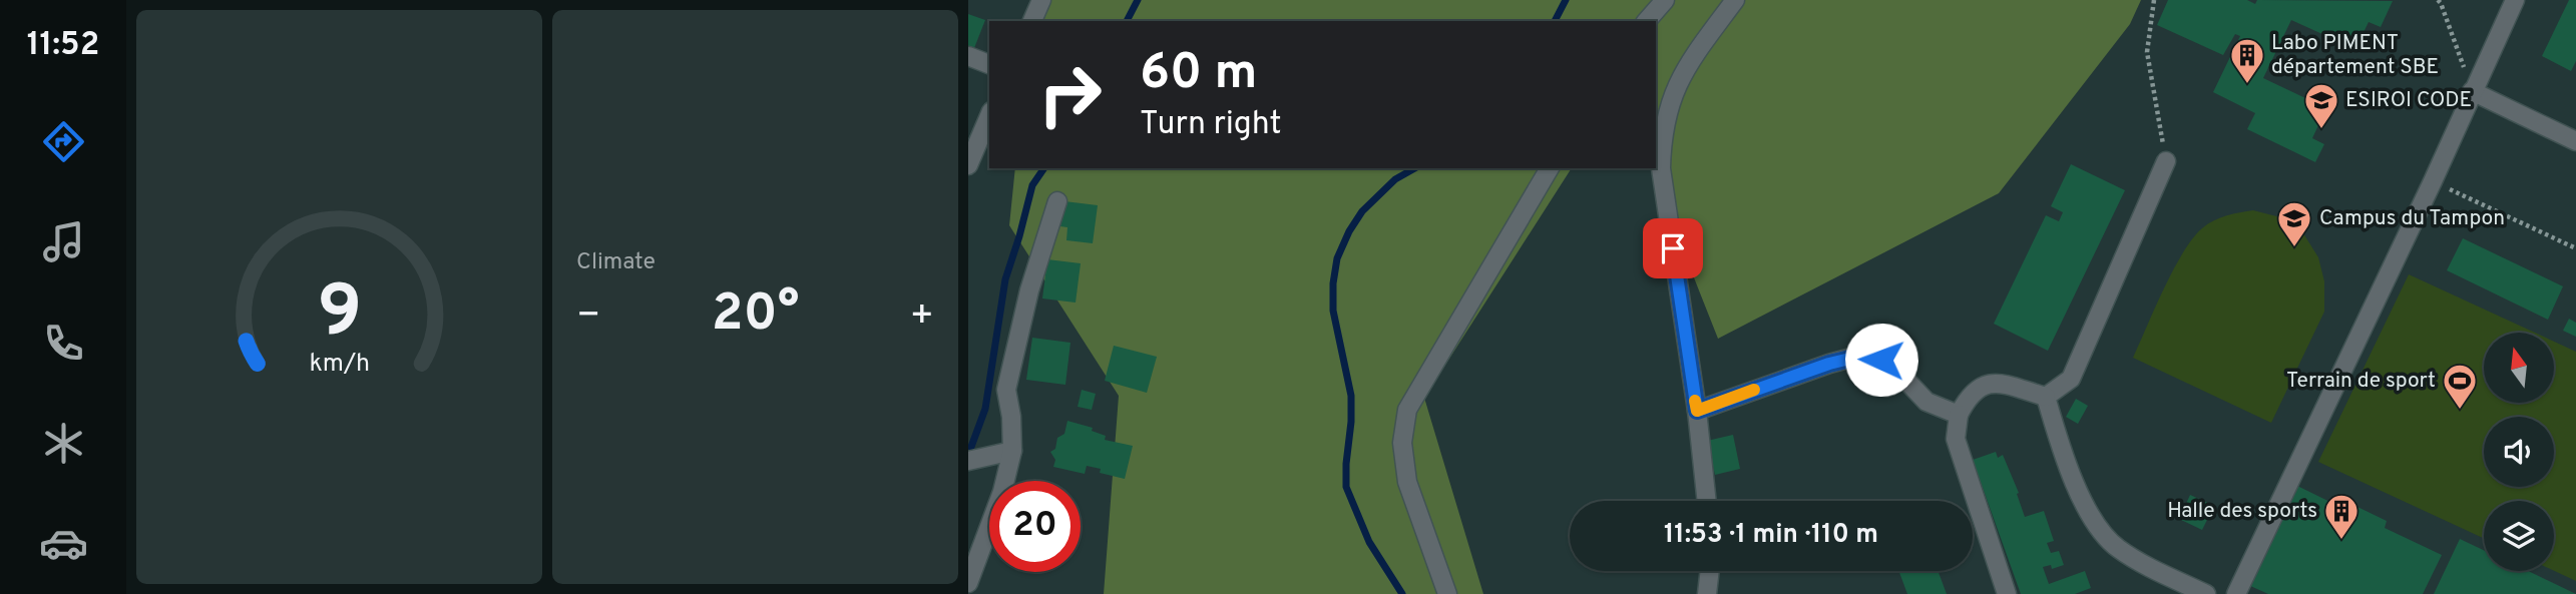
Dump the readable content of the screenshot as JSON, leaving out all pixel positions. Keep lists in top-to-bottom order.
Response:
{
  "places": {
    "building": ["Labo PIMENT département SBE", "Halle des sports"],
    "school or university": ["ESIROI CODE", "Campus du Tampon"],
    "sports": ["Terrain de sport"]
  },
  "north": "top",
  "page": {
    "tabs": "11:52",
    "tile": "Climate",
    "turn": ["60 m", "Turn right"],
    "heat": ["−", "20°", "+"],
    "limit": "20",
    "trip": "11:53 · 1 min · 110 m",
    "gauge": ["9", "km/h"]
  }
}
